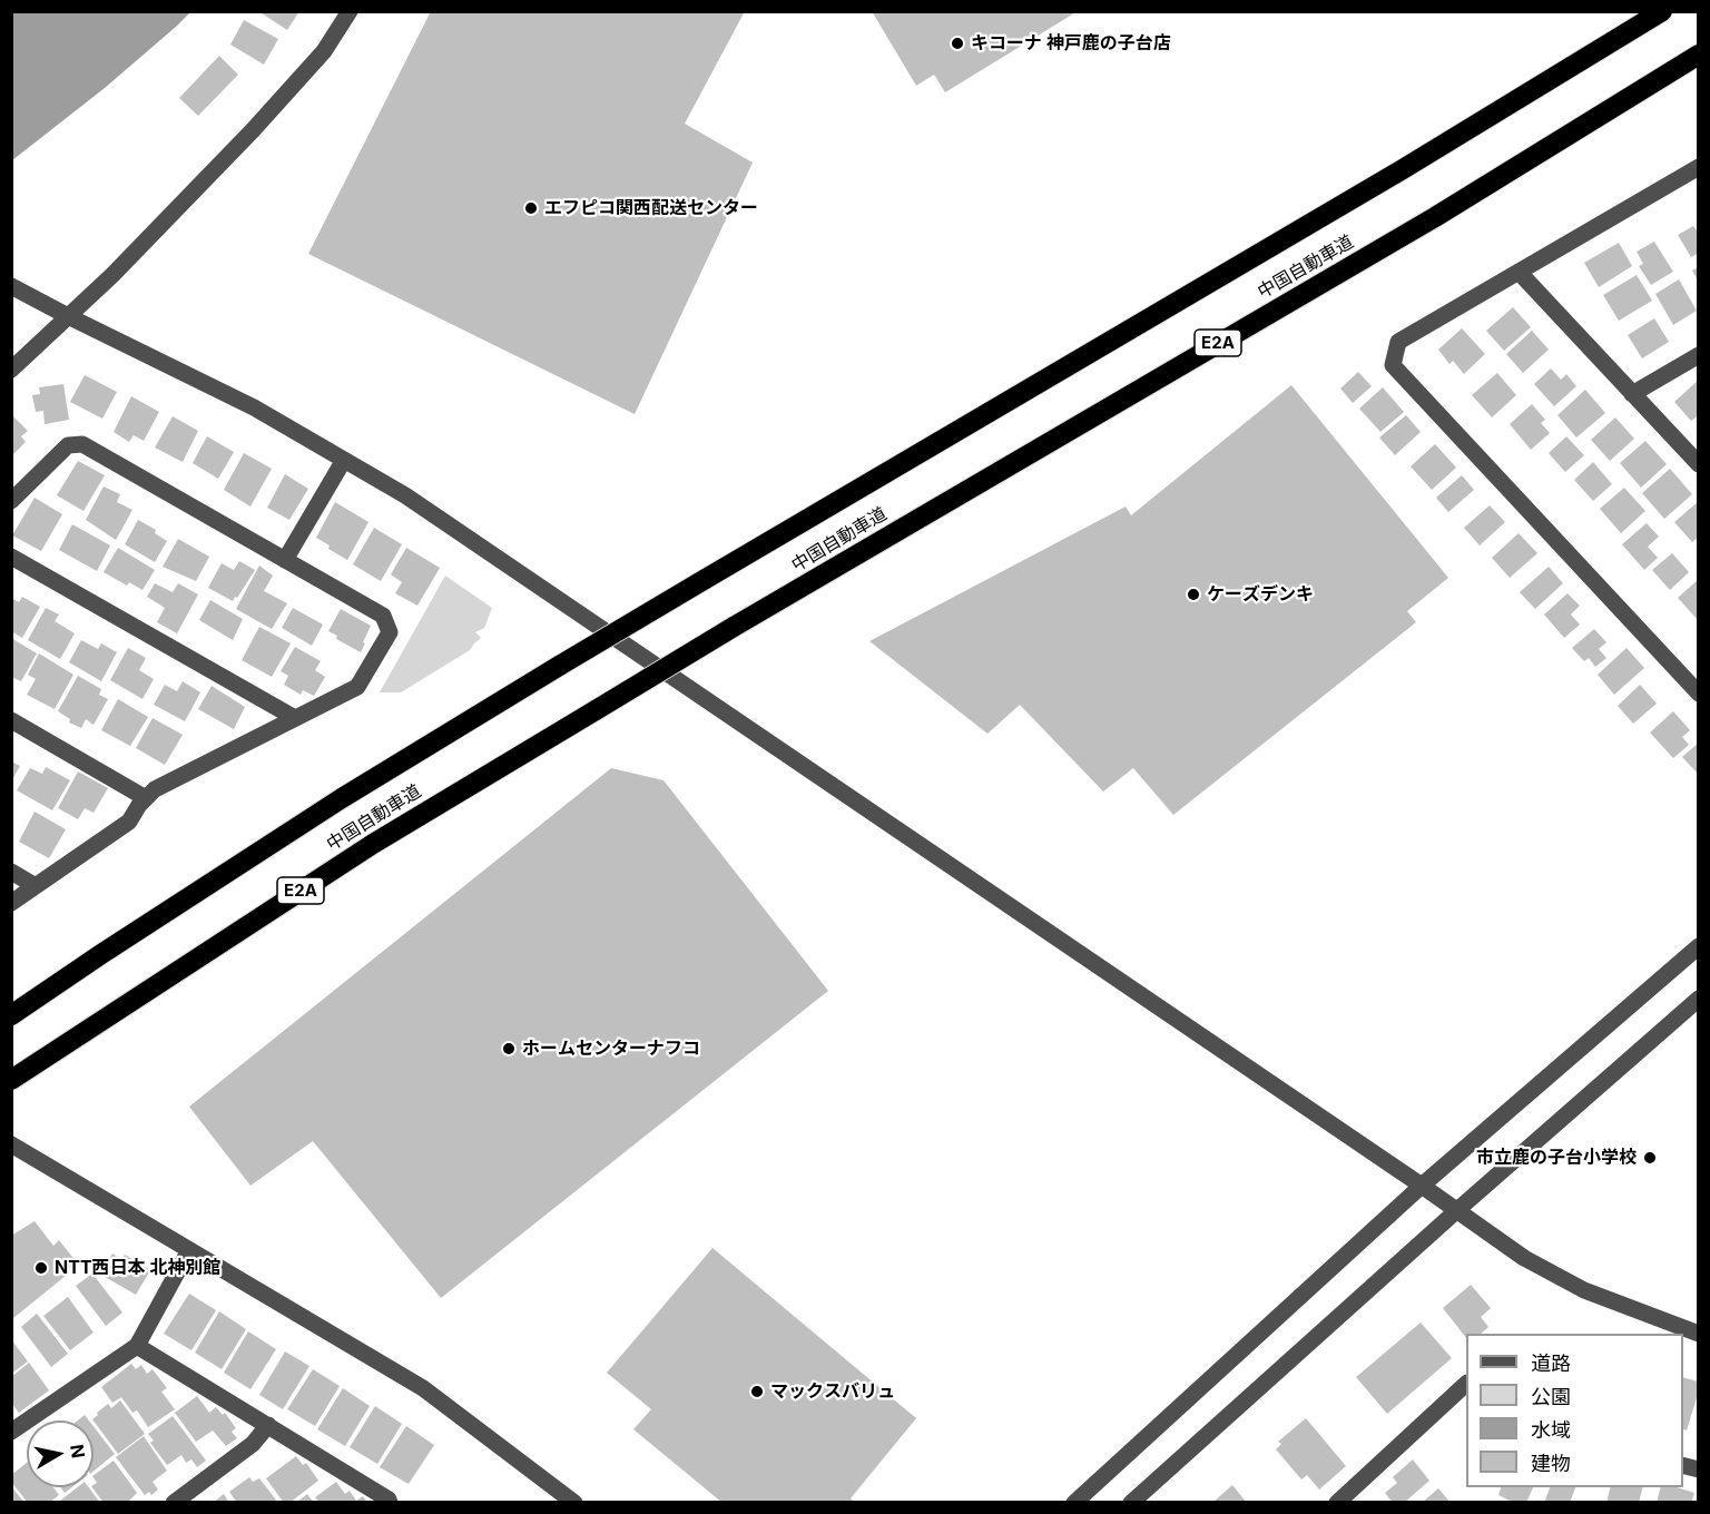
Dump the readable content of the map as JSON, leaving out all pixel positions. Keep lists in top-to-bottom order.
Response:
{
  "streets": {
    "highway": ["中国自動車道", "E2A"]
  },
  "places": [
    "キコーナ 神戸鹿の子台店",
    "エフピコ関西配送センター",
    "ケーズデンキ",
    "ホームセンターナフコ",
    "市立鹿の子台小学校",
    "NTT西日本 北神別館",
    "マックスバリュ"
  ],
  "legend": [
    "道路",
    "公園",
    "水域",
    "建物"
  ],
  "north": "right"
}
